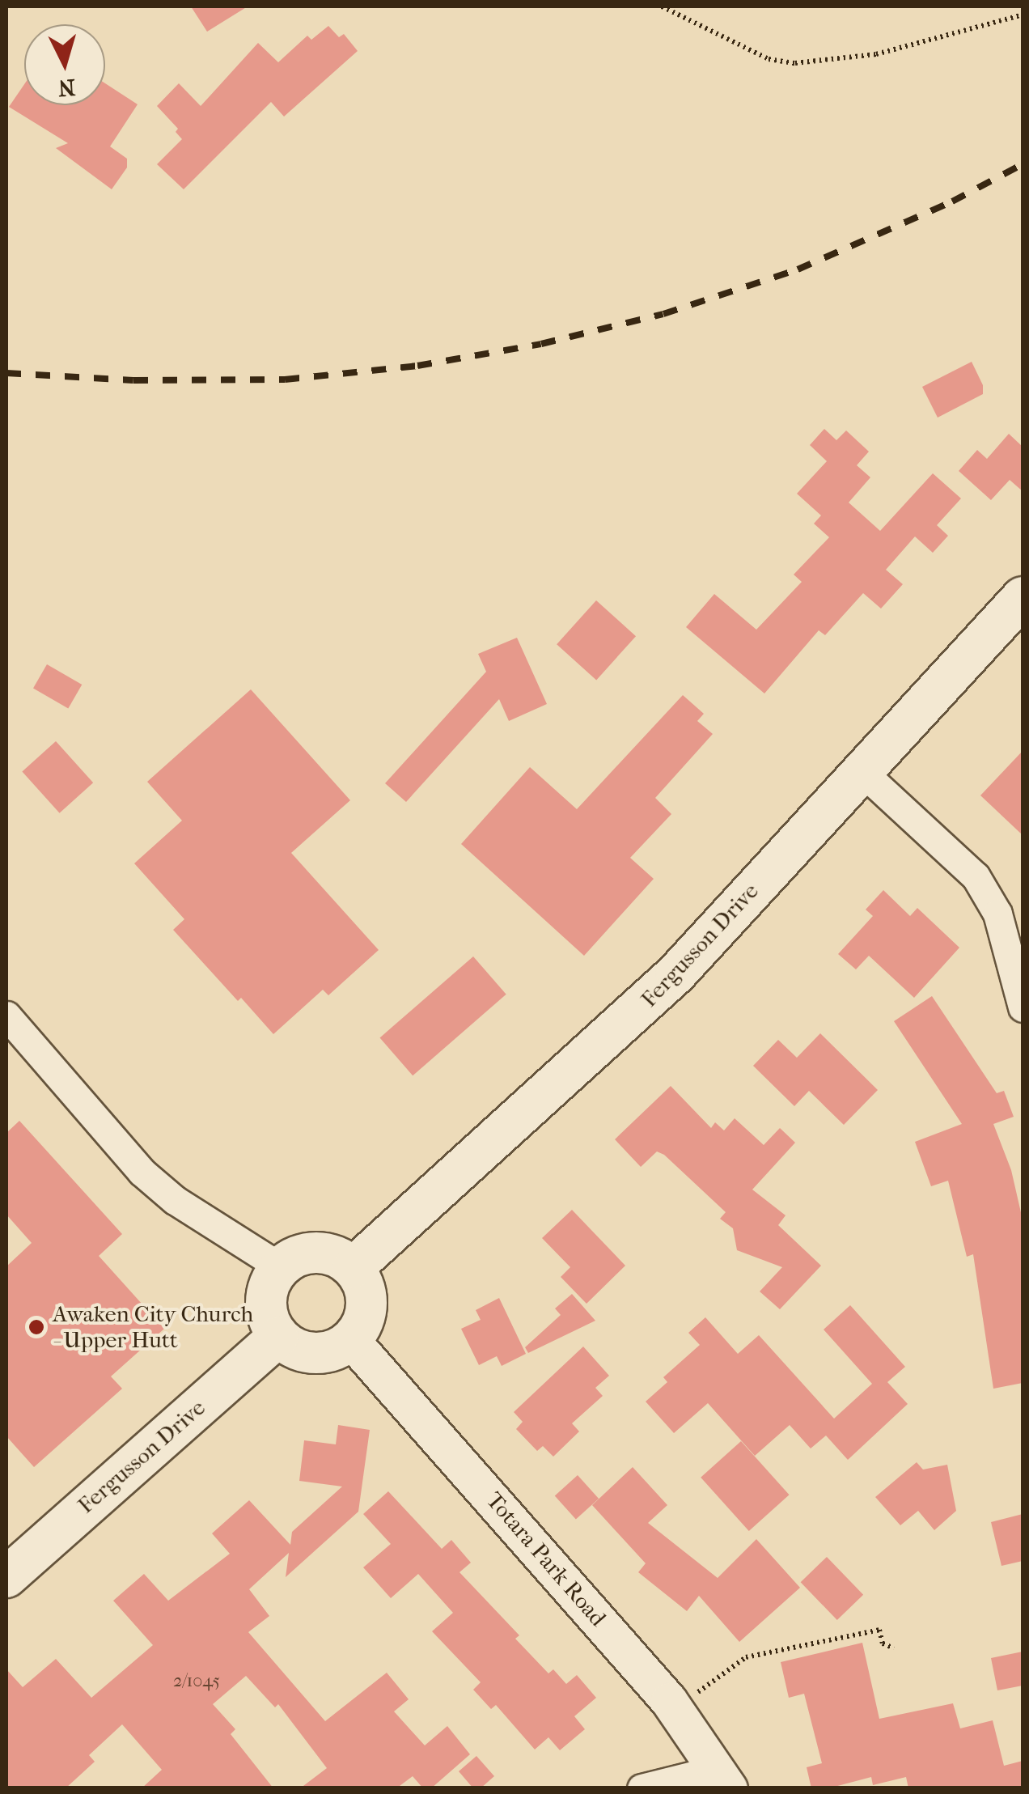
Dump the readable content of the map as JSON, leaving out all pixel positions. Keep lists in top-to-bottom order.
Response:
{
  "streets": {
    "main road": ["Fergusson Drive"],
    "street": ["Totara Park Road"]
  },
  "crossings": [
    ["Fergusson Drive", "Totara Park Road"]
  ],
  "places": ["Awaken City Church - Upper Hutt"],
  "house_numbers": ["2/1045"],
  "north": "bottom"
}
